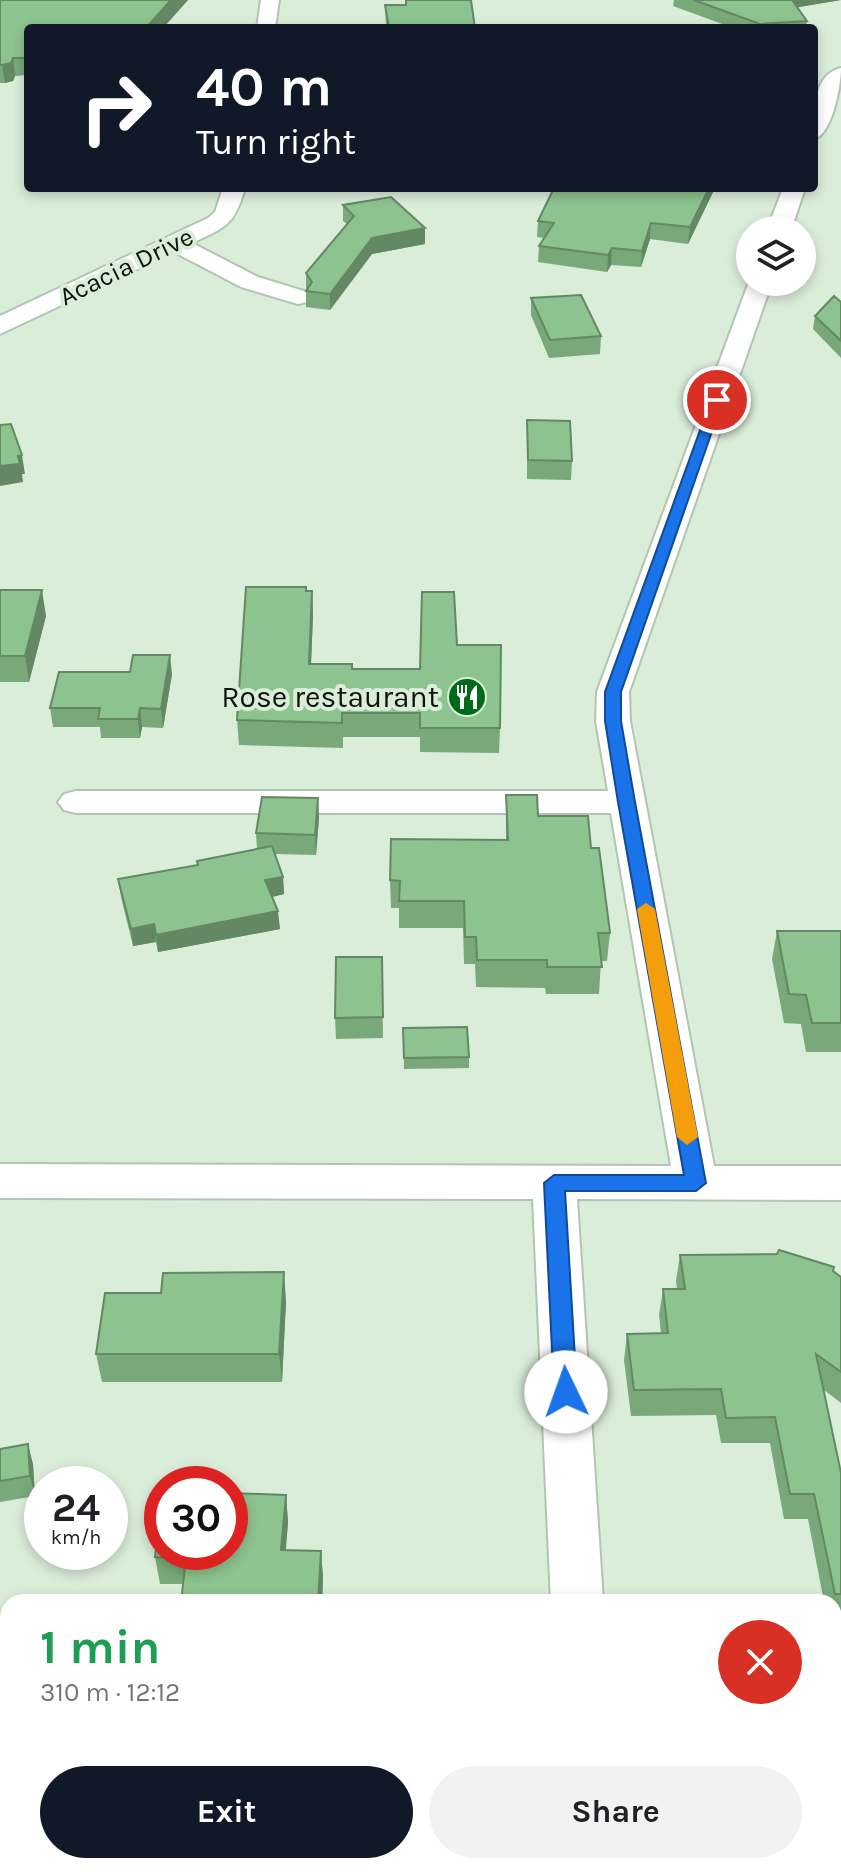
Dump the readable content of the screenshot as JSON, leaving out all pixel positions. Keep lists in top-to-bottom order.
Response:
{
  "streets": {
    "street": ["Acacia Drive"]
  },
  "places": {
    "restaurant": ["Rose restaurant"]
  },
  "page": {
    "turn": ["40 m", "Turn right"],
    "speed": "24 km/h",
    "limit": "30",
    "heading": ["1 min", "310 m · 12:12"],
    "buttons": ["Exit", "Share"]
  }
}
